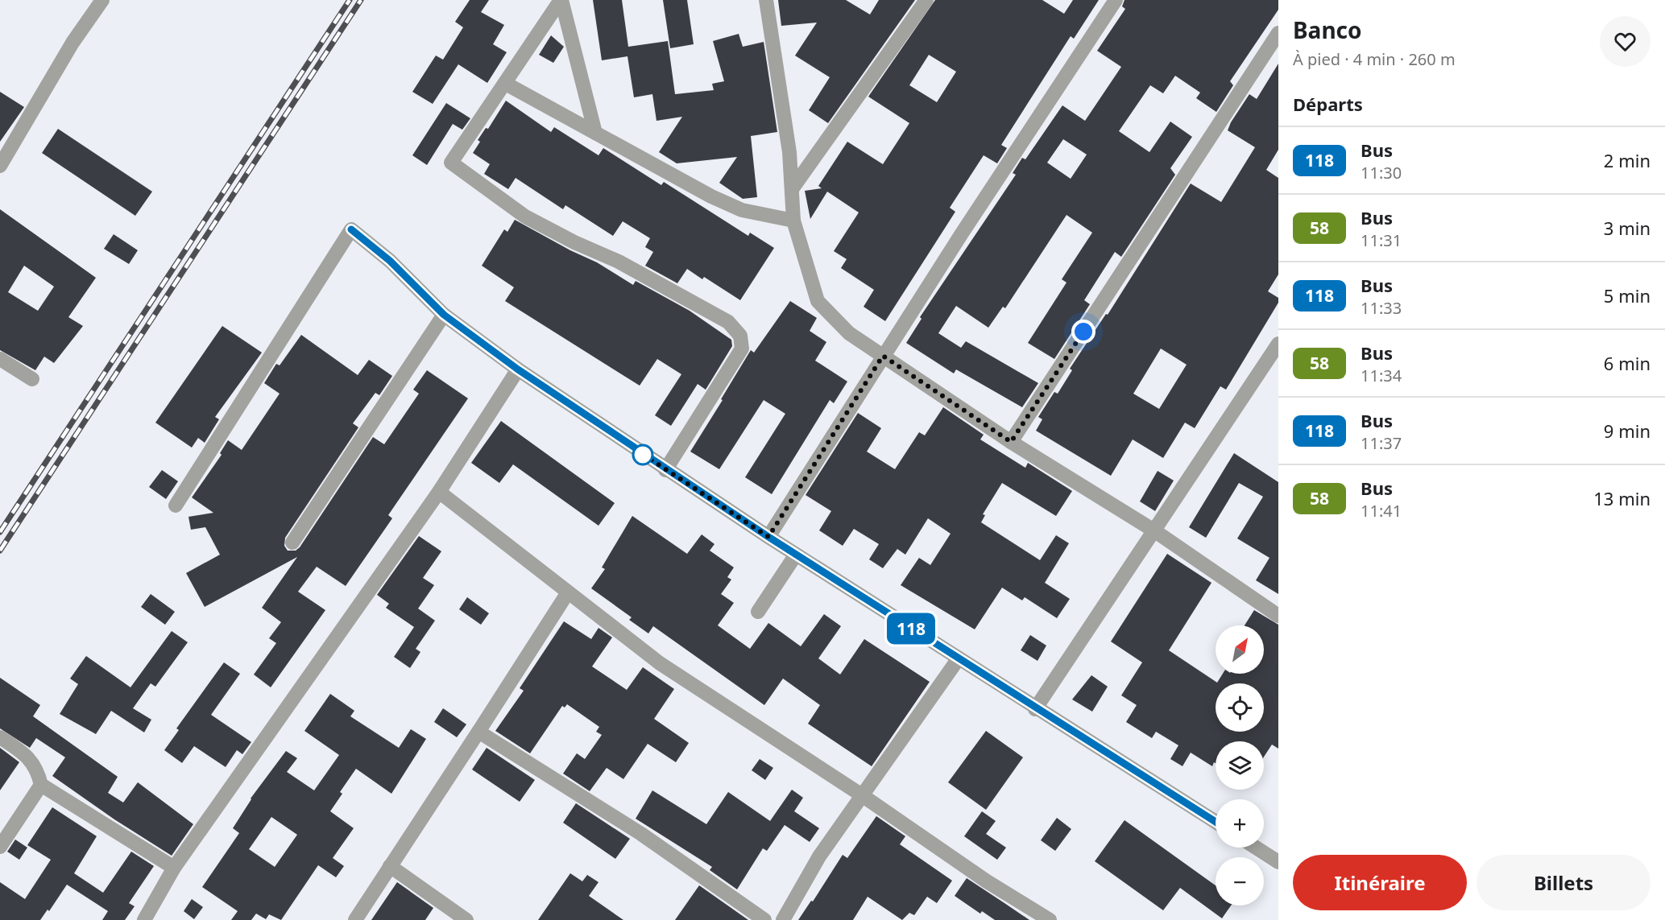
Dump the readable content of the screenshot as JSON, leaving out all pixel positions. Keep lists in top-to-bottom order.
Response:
{
  "lines": ["bus line 118"],
  "north": "top right",
  "page": {
    "on_map": "118",
    "heading": [
      ["Banco", "À pied · 4 min · 260 m"],
      "Départs"
    ],
    "list": [
      {
        "mark": "118",
        "name": "Bus",
        "note": "11:30",
        "value": "2 min"
      },
      {
        "mark": "58",
        "name": "Bus",
        "note": "11:31",
        "value": "3 min"
      },
      {
        "mark": "118",
        "name": "Bus",
        "note": "11:33",
        "value": "5 min"
      },
      {
        "mark": "58",
        "name": "Bus",
        "note": "11:34",
        "value": "6 min"
      },
      {
        "mark": "118",
        "name": "Bus",
        "note": "11:37",
        "value": "9 min"
      },
      {
        "mark": "58",
        "name": "Bus",
        "note": "11:41",
        "value": "13 min"
      }
    ],
    "map_buttons": ["+", "−"],
    "buttons": ["Itinéraire", "Billets"]
  }
}
